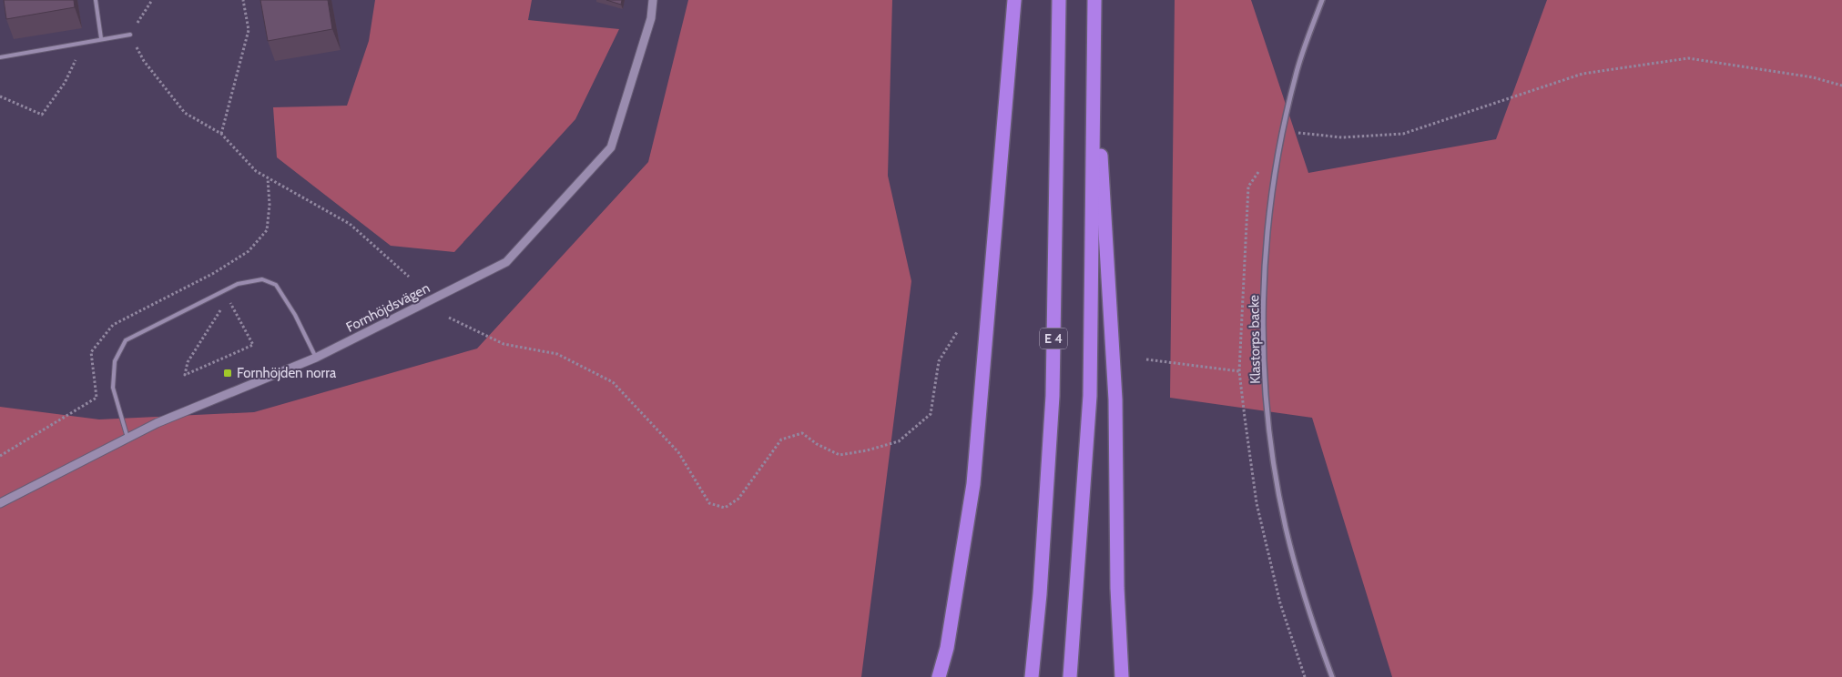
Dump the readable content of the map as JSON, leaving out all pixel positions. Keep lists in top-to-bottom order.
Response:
{
  "streets": {
    "highway": ["E 4"],
    "street": ["Fornhöjdsvägen", "Klastorps backe"]
  },
  "places": {
    "transit": ["Fornhöjden norra"]
  }
}
